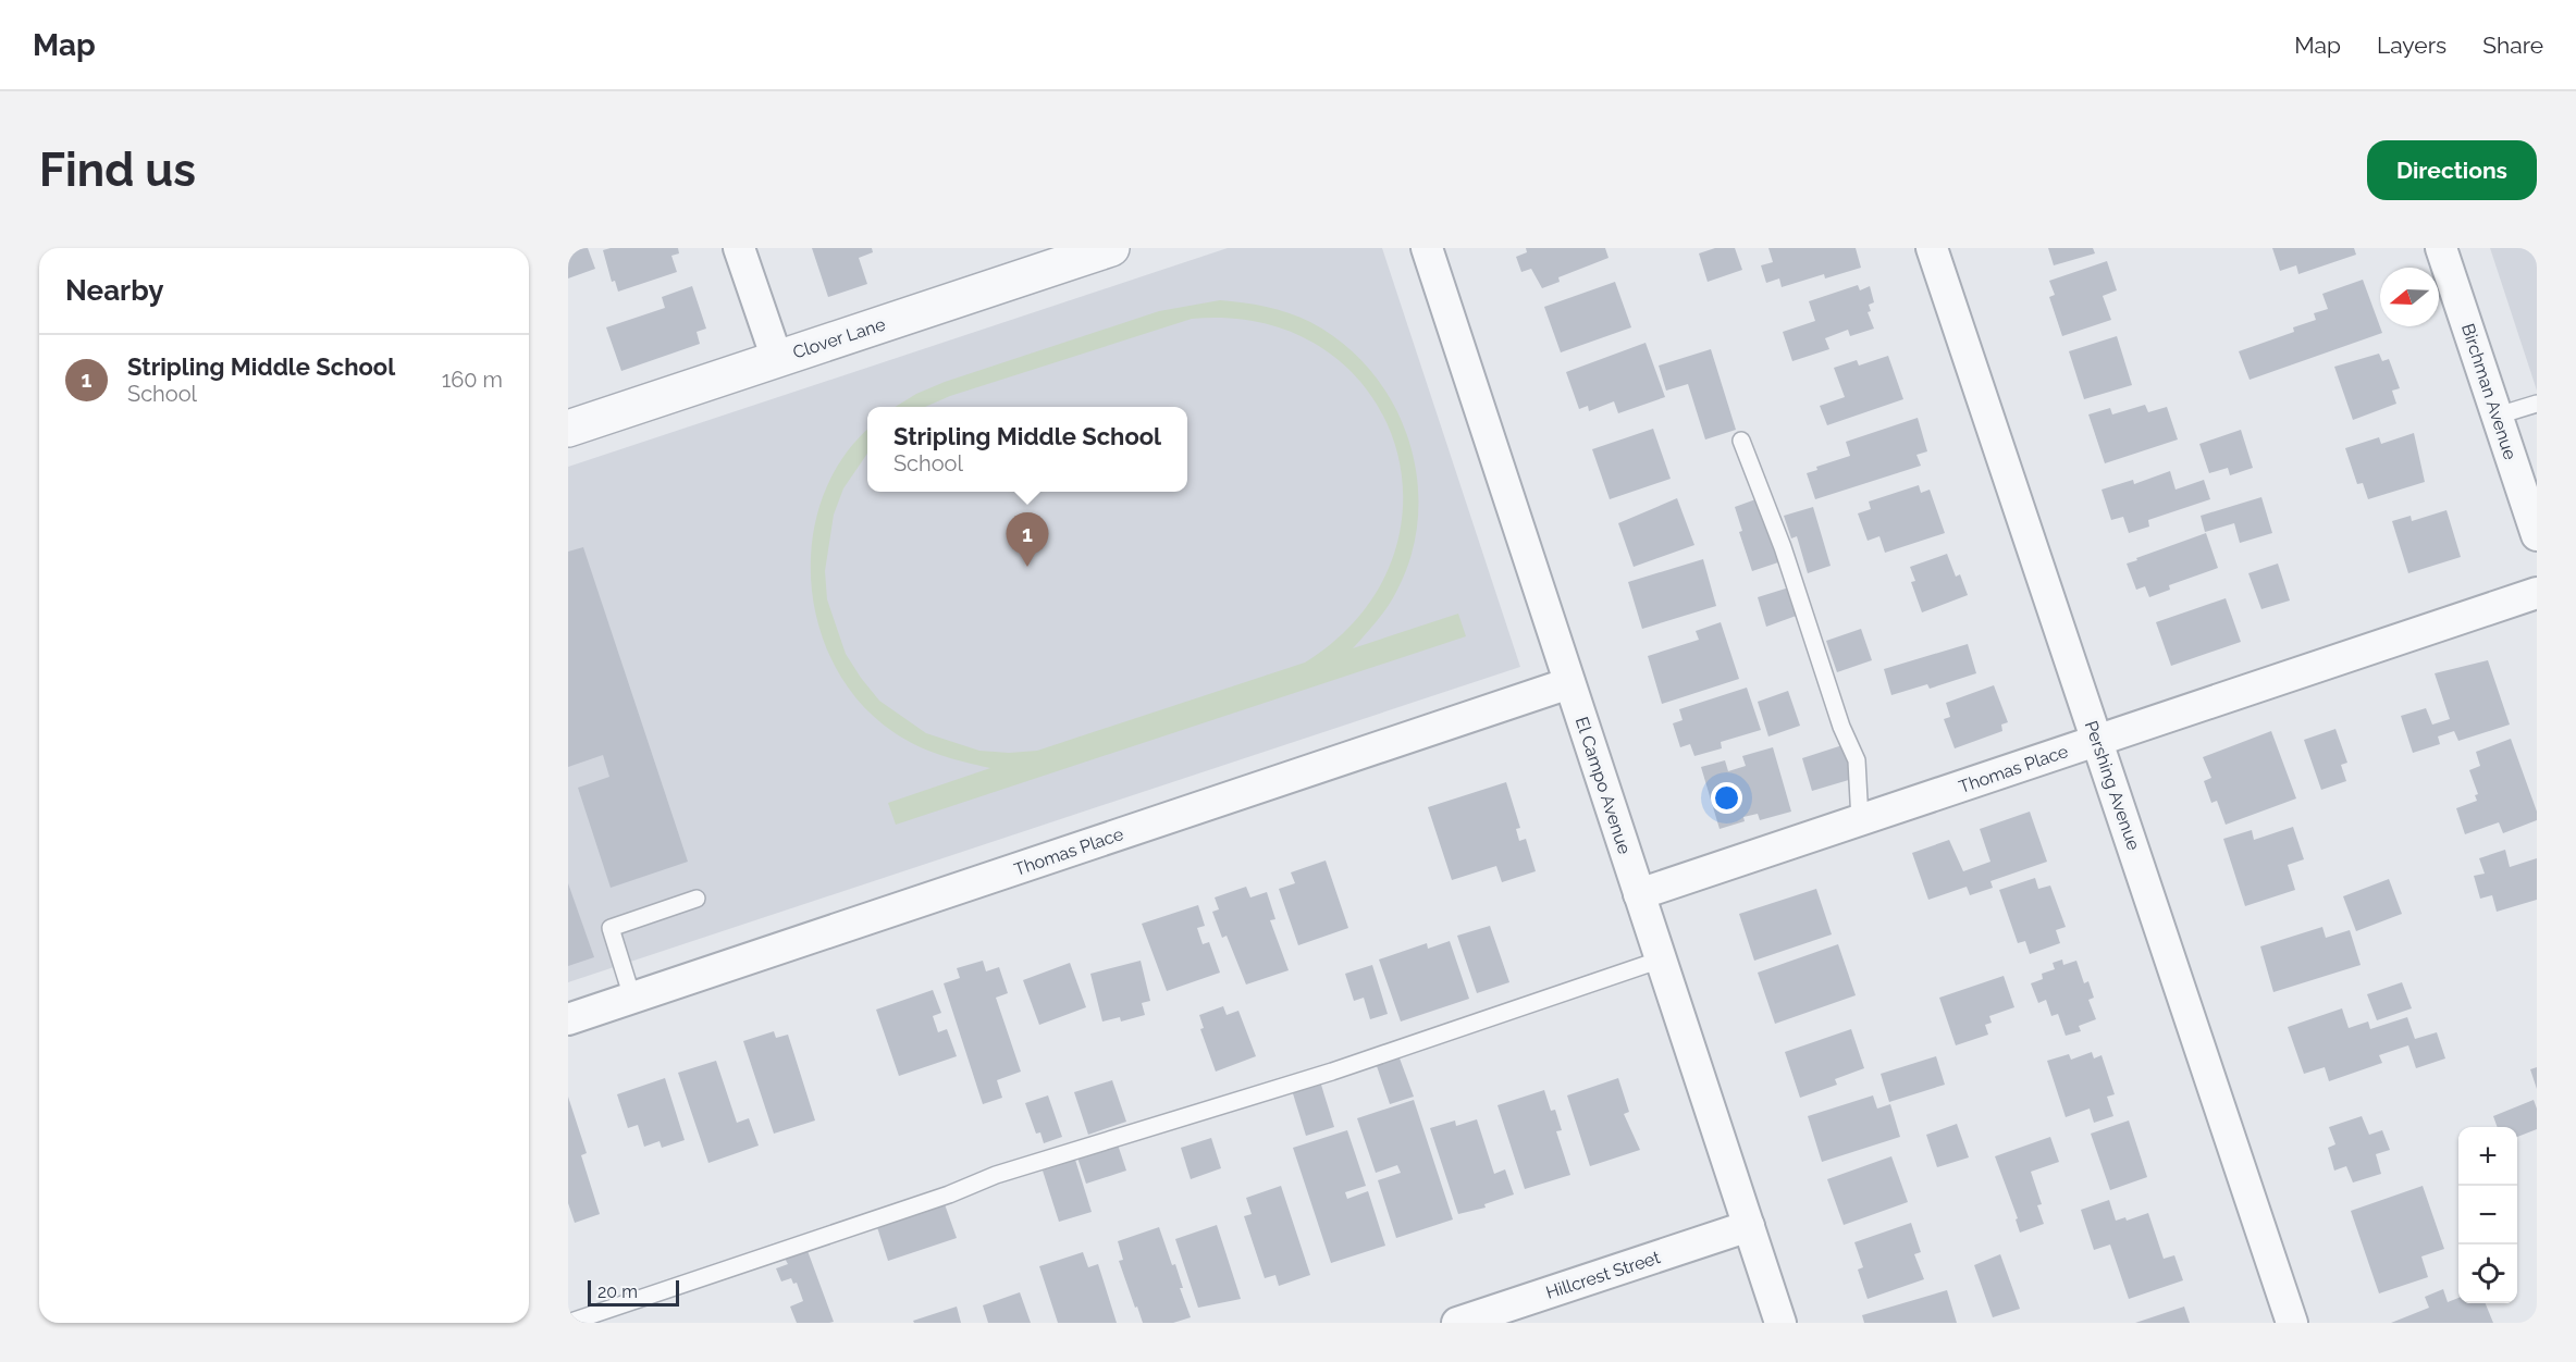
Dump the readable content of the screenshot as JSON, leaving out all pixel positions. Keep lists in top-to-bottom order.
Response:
{
  "streets": {
    "street": [
      "Clover Lane",
      "Birchman Avenue",
      "Thomas Place",
      "El Campo Avenue",
      "Pershing Avenue",
      "Hillcrest Street"
    ]
  },
  "crossings": [
    ["Thomas Place", "El Campo Avenue"],
    ["Thomas Place", "Pershing Avenue"],
    ["El Campo Avenue", "Hillcrest Street"]
  ],
  "scale_bar": "20 m",
  "north": "left",
  "page": {
    "header": "Map",
    "nav": ["Map", "Layers", "Share"],
    "buttons": "Directions",
    "title": "Find us",
    "heading": "Nearby",
    "list": [
      {
        "mark": "1",
        "name": "Stripling Middle School",
        "note": "School",
        "value": "160 m"
      }
    ],
    "popup": ["Stripling Middle School", "School"],
    "pins": "1",
    "map_buttons": ["+", "−"],
    "scale": "20 m"
  }
}
